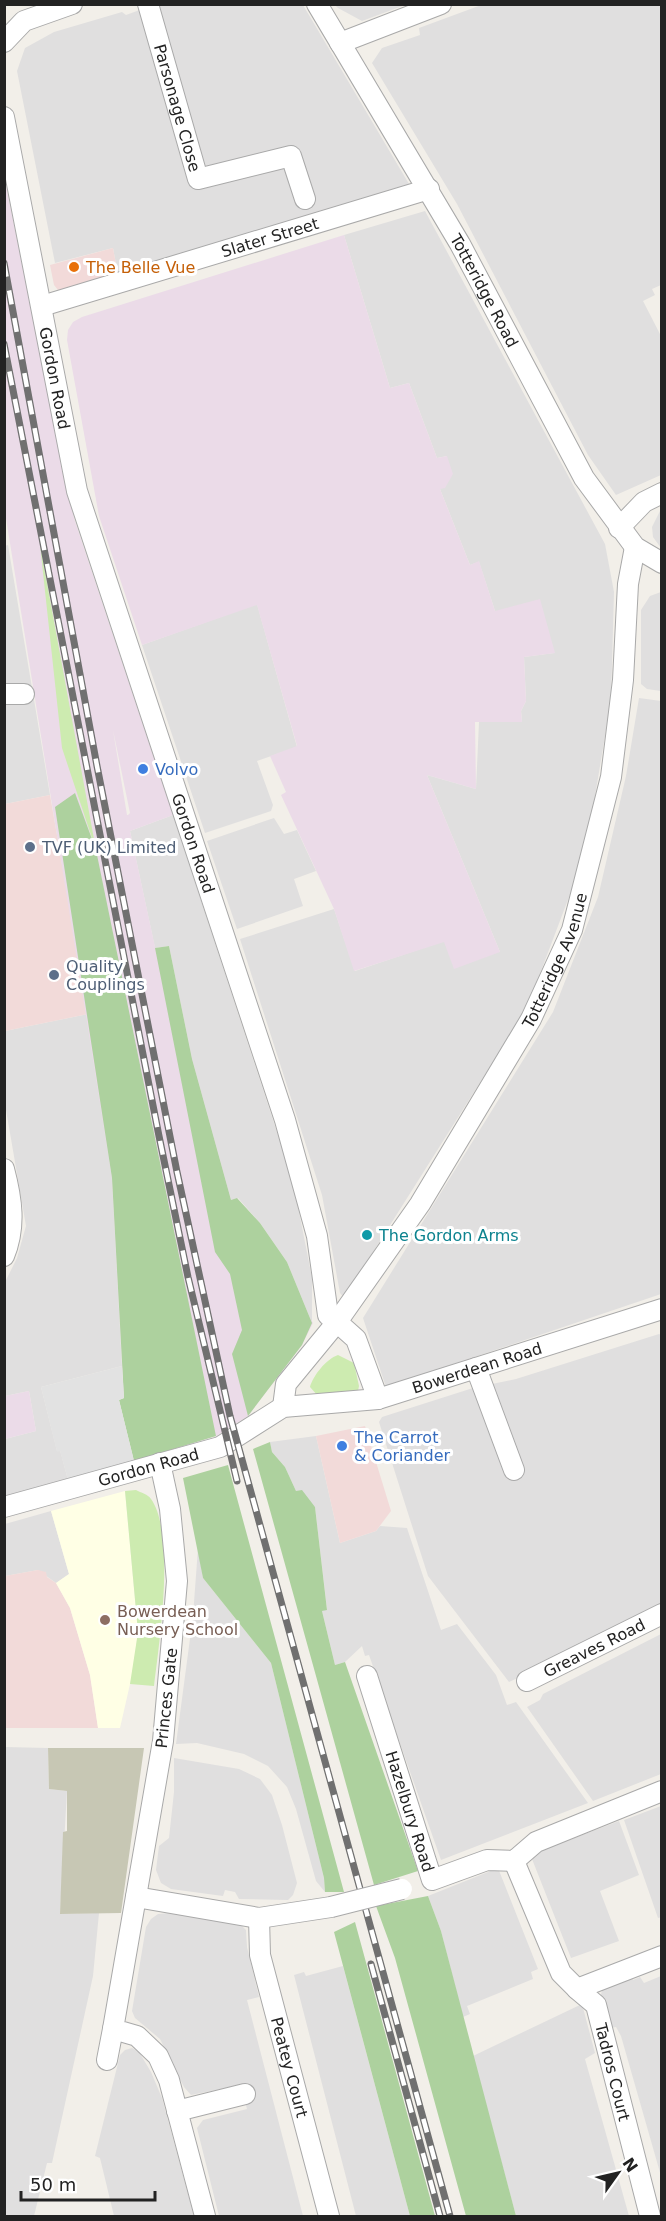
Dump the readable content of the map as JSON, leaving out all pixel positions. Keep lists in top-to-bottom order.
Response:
{
  "streets": {
    "street": [
      "Parsonage Close",
      "Slater Street",
      "Totteridge Road",
      "Gordon Road",
      "Totteridge Avenue",
      "Bowerdean Road",
      "Greaves Road",
      "Princes Gate",
      "Hazelbury Road",
      "Peatey Court",
      "Tadros Court"
    ]
  },
  "crossings": [
    ["Slater Street", "Totteridge Road"],
    ["Slater Street", "Gordon Road"],
    ["Totteridge Road", "Totteridge Avenue"],
    ["Gordon Road", "Totteridge Avenue"],
    ["Gordon Road", "Bowerdean Road"],
    ["Gordon Road", "Princes Gate"],
    ["Hazelbury Road", "Tadros Court"]
  ],
  "places": [
    "The Belle Vue",
    "Volvo",
    "TVF (UK) Limited",
    "Quality Couplings",
    "The Gordon Arms",
    "The Carrot & Coriander",
    "Bowerdean Nursery School"
  ],
  "scale_bar": "50 m",
  "north": "top right"
}
